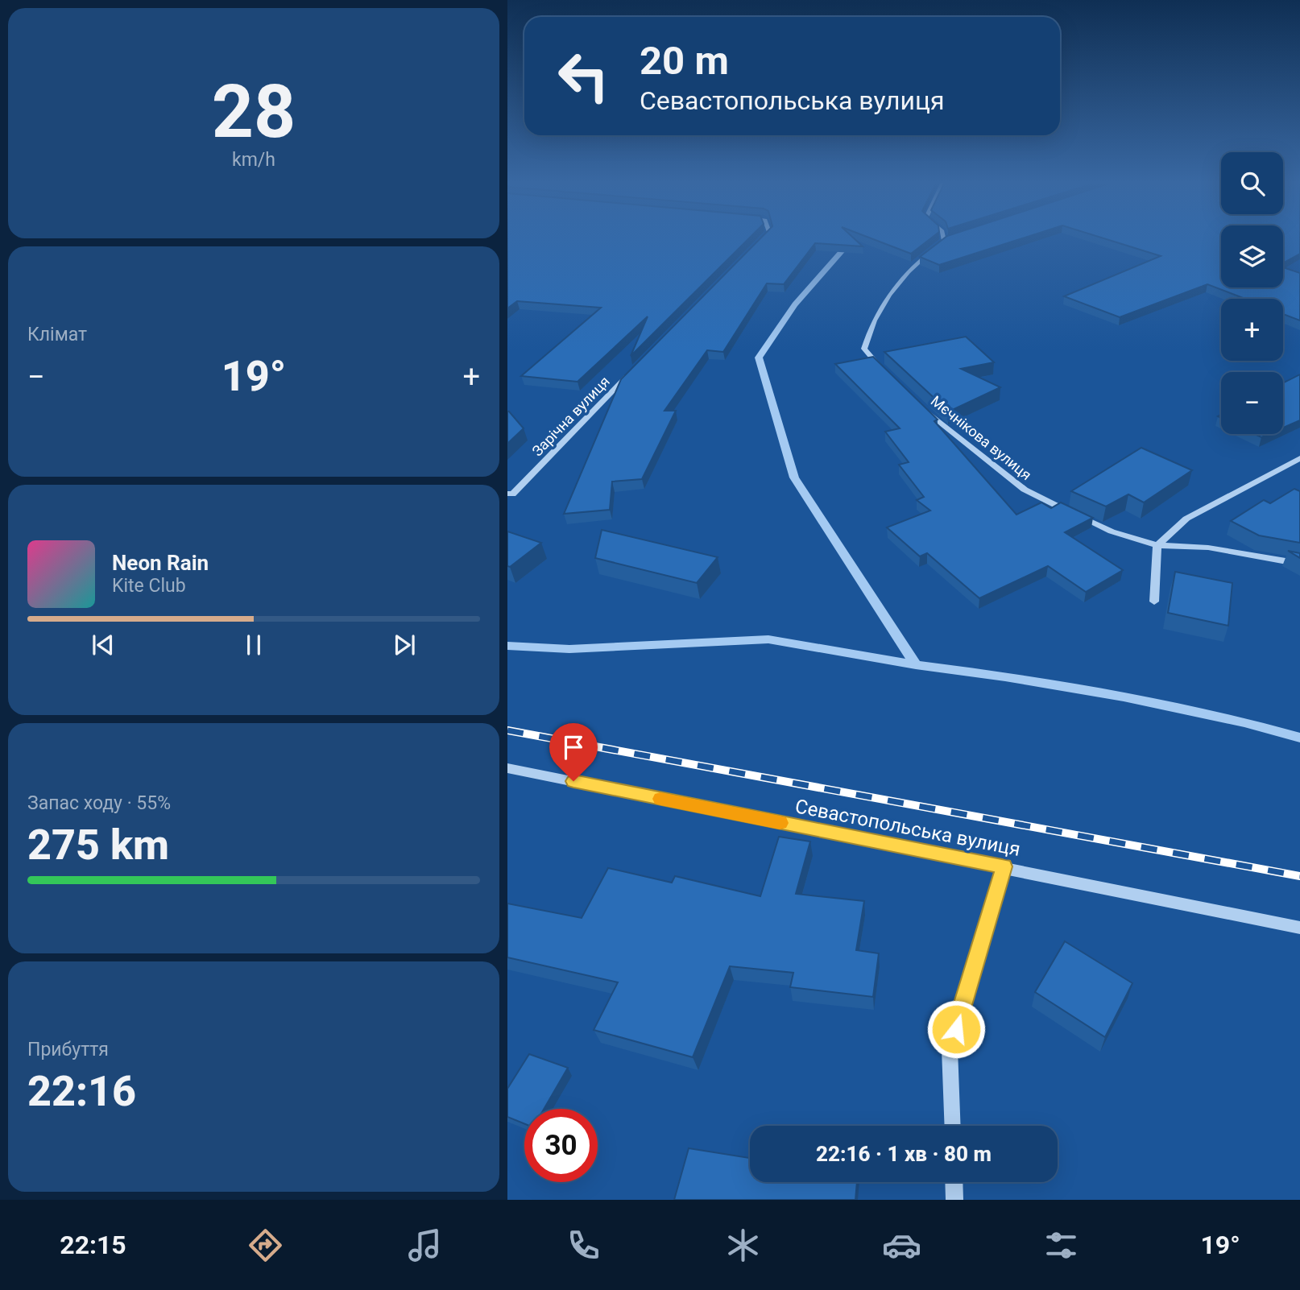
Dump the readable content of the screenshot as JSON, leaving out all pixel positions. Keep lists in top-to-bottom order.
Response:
{
  "streets": {
    "street": ["Зарічна вулиця", "Мєчнікова вулиця", "Севастопольська вулиця"]
  },
  "page": {
    "tile": [
      ["28", "km/h"],
      "Клімат",
      ["Запас ходу · 55%", "275 km"],
      ["Прибуття", "22:16"]
    ],
    "turn": ["20 m", "Севастопольська вулиця"],
    "map_buttons": ["+", "−"],
    "heat": ["−", "19°", "+"],
    "song": ["Neon Rain", "Kite Club"],
    "limit": "30",
    "trip": "22:16 · 1 хв · 80 m",
    "tabs": ["22:15", "19°"]
  }
}
